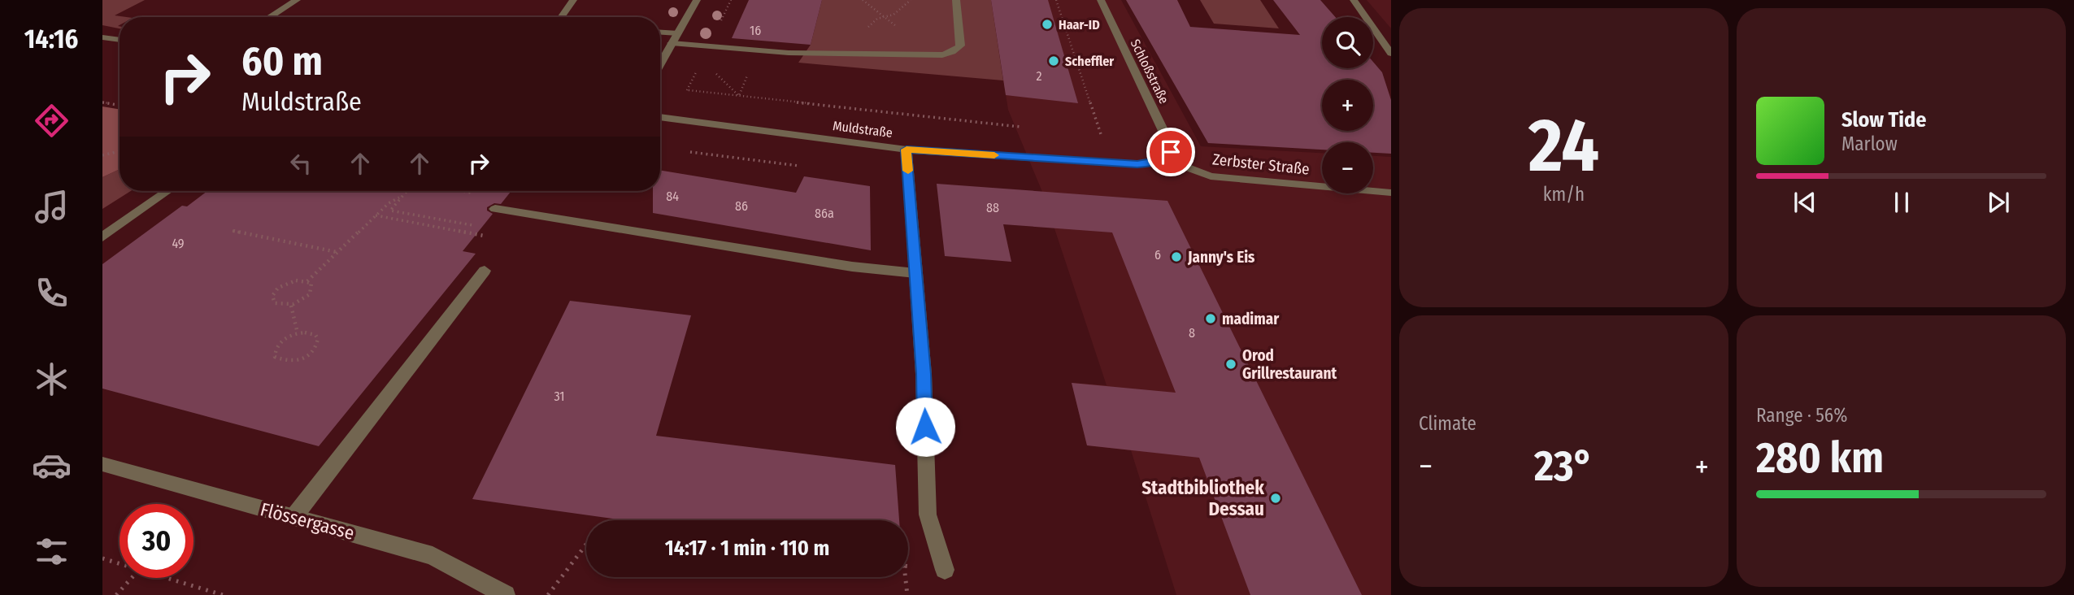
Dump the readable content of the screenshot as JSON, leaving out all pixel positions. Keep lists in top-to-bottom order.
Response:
{
  "streets": {
    "street": [
      "Schloßstraße",
      "Muldstraße",
      "Zerbster Straße",
      "Flössergasse"
    ]
  },
  "crossings": [
    ["Schloßstraße", "Muldstraße"],
    ["Schloßstraße", "Zerbster Straße"],
    ["Muldstraße", "Zerbster Straße"]
  ],
  "places": [
    "Haar-ID",
    "Scheffler",
    "Janny's Eis",
    "madimar",
    "Orod Grillrestaurant",
    "Stadtbibliothek Dessau"
  ],
  "house_numbers": [
    "16",
    "2",
    "84",
    "86",
    "88",
    "86a",
    "49",
    "6",
    "8",
    "31"
  ],
  "page": {
    "tabs": "14:16",
    "tile": [
      ["24", "km/h"],
      "Climate",
      ["Range · 56%", "280 km"]
    ],
    "map_buttons": ["+", "−"],
    "turn": ["60 m", "Muldstraße"],
    "song": ["Slow Tide", "Marlow"],
    "heat": ["−", "23°", "+"],
    "limit": "30",
    "trip": "14:17 · 1 min · 110 m"
  }
}
